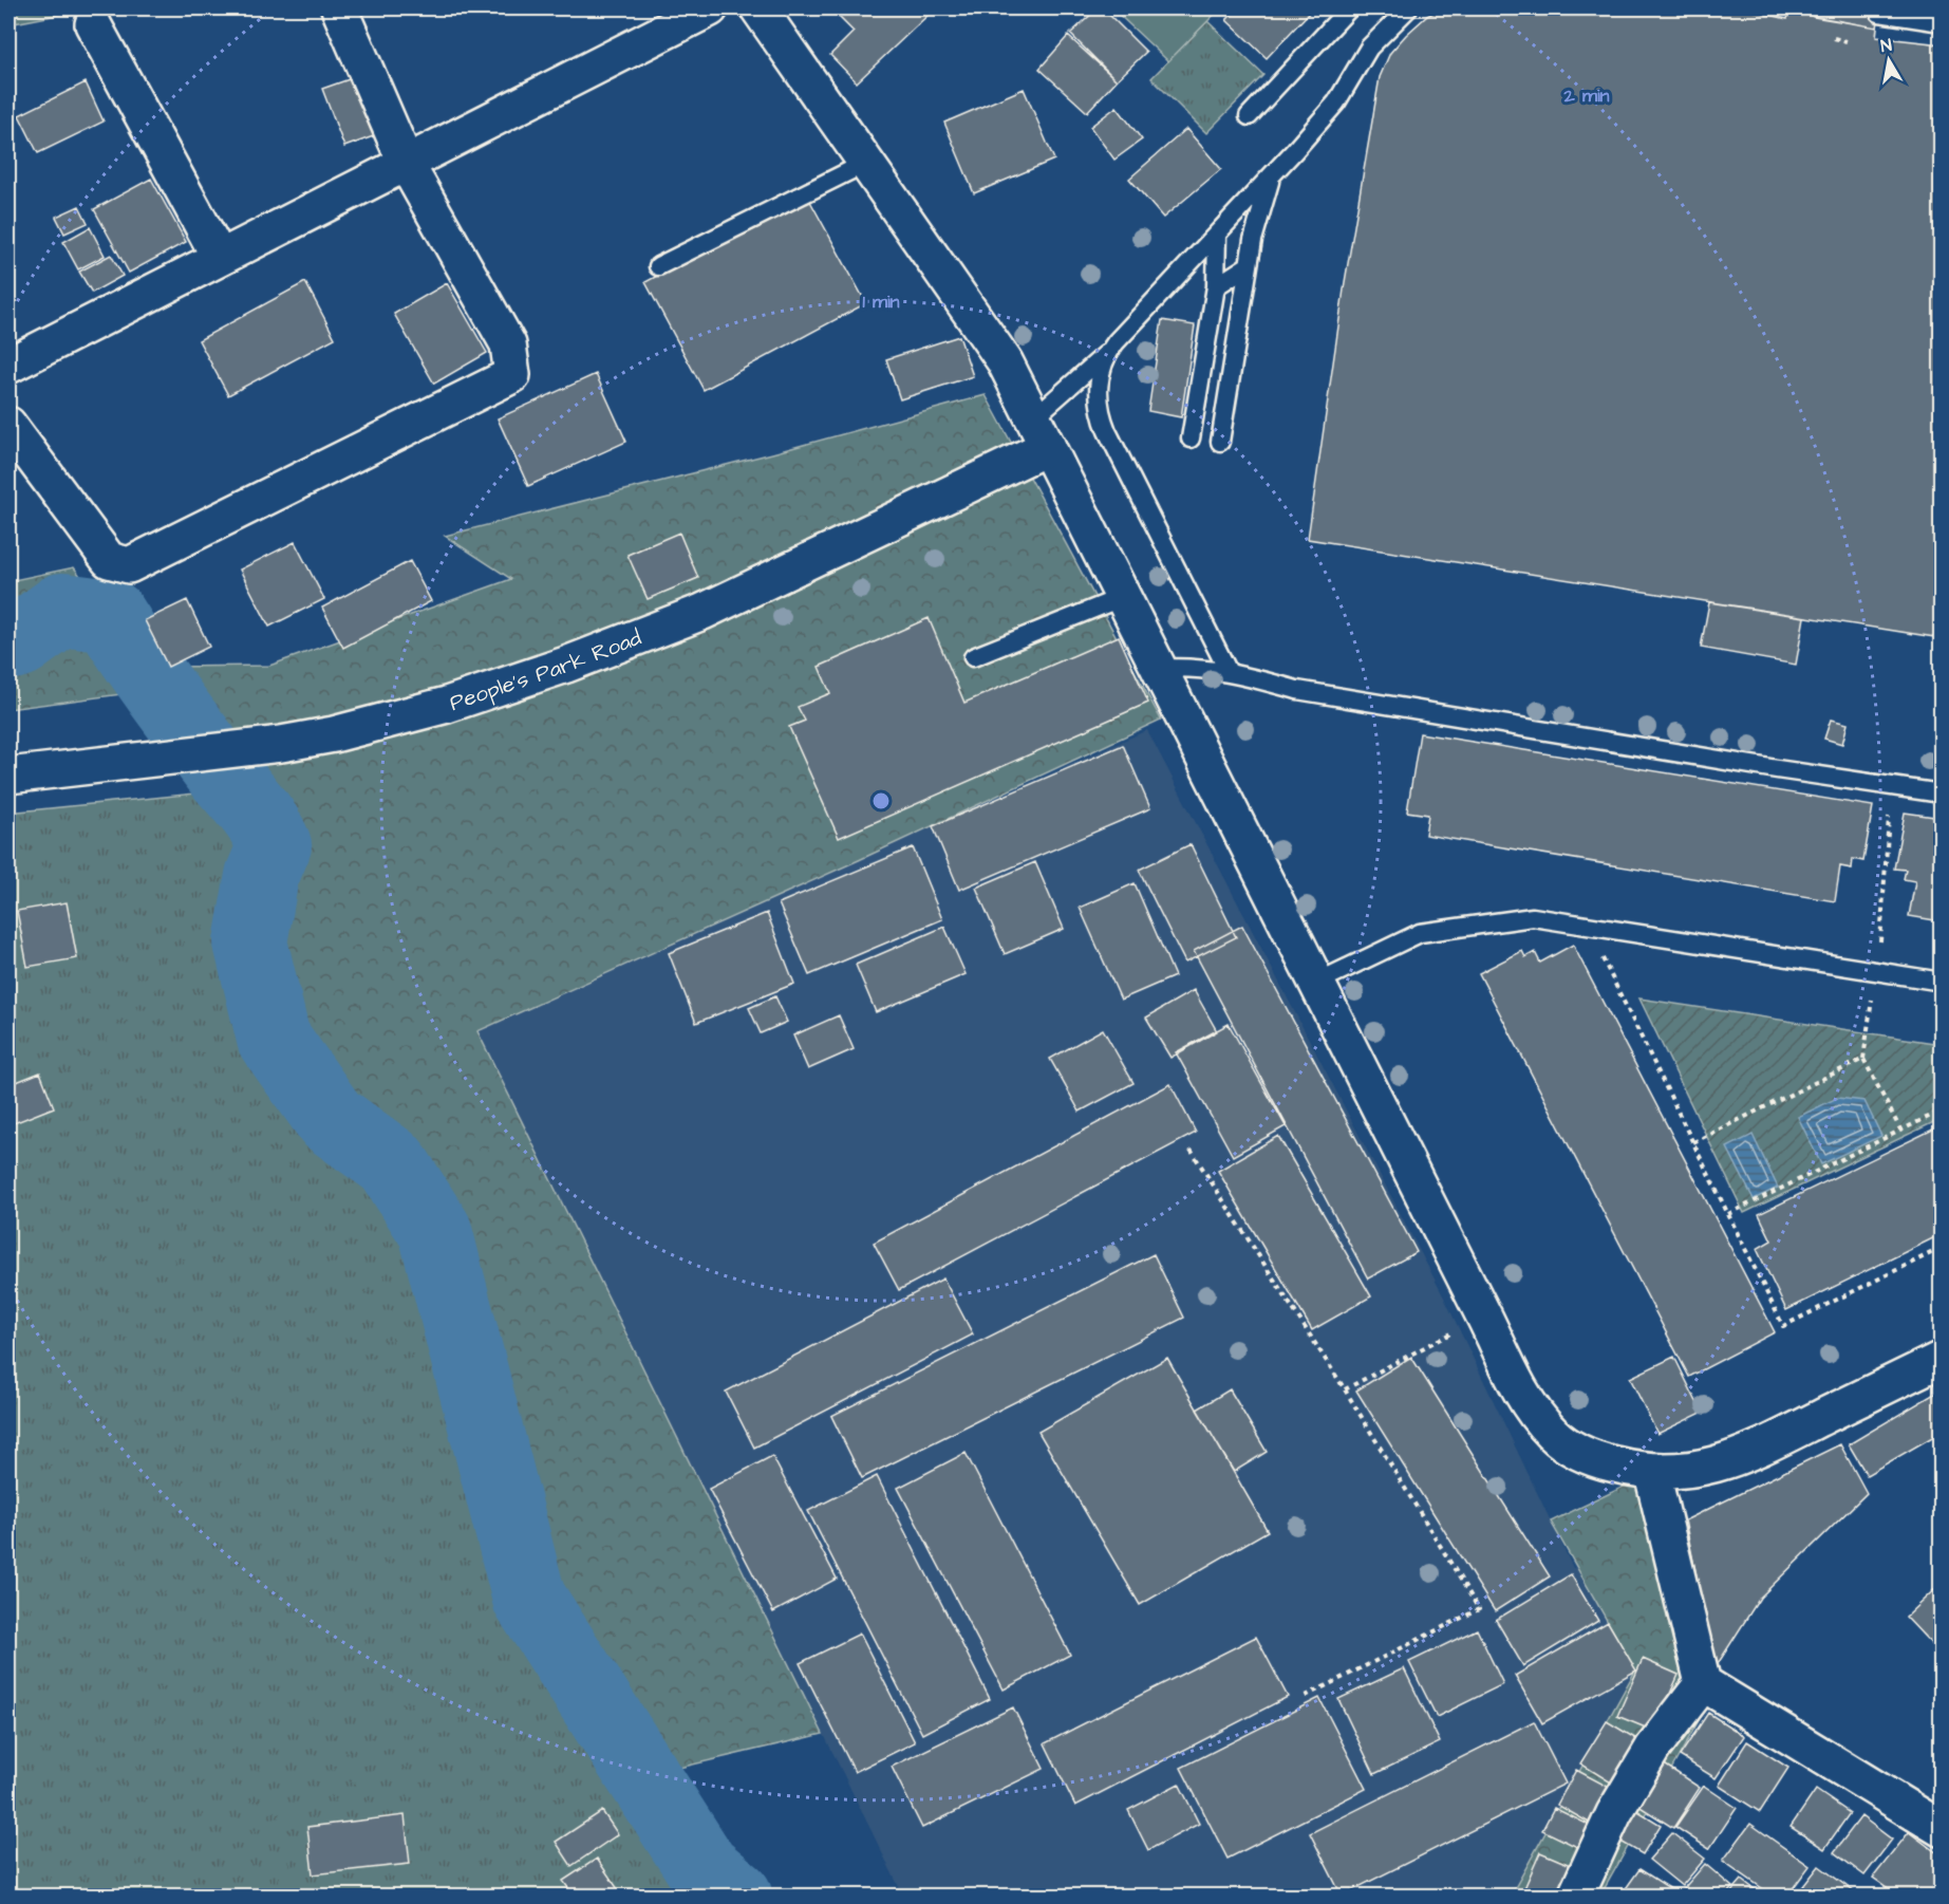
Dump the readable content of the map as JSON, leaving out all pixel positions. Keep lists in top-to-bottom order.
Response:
{
  "streets": {
    "street": ["People's Park Road"]
  },
  "north": "top",
  "rings": ["2 min", "1 min"]
}
